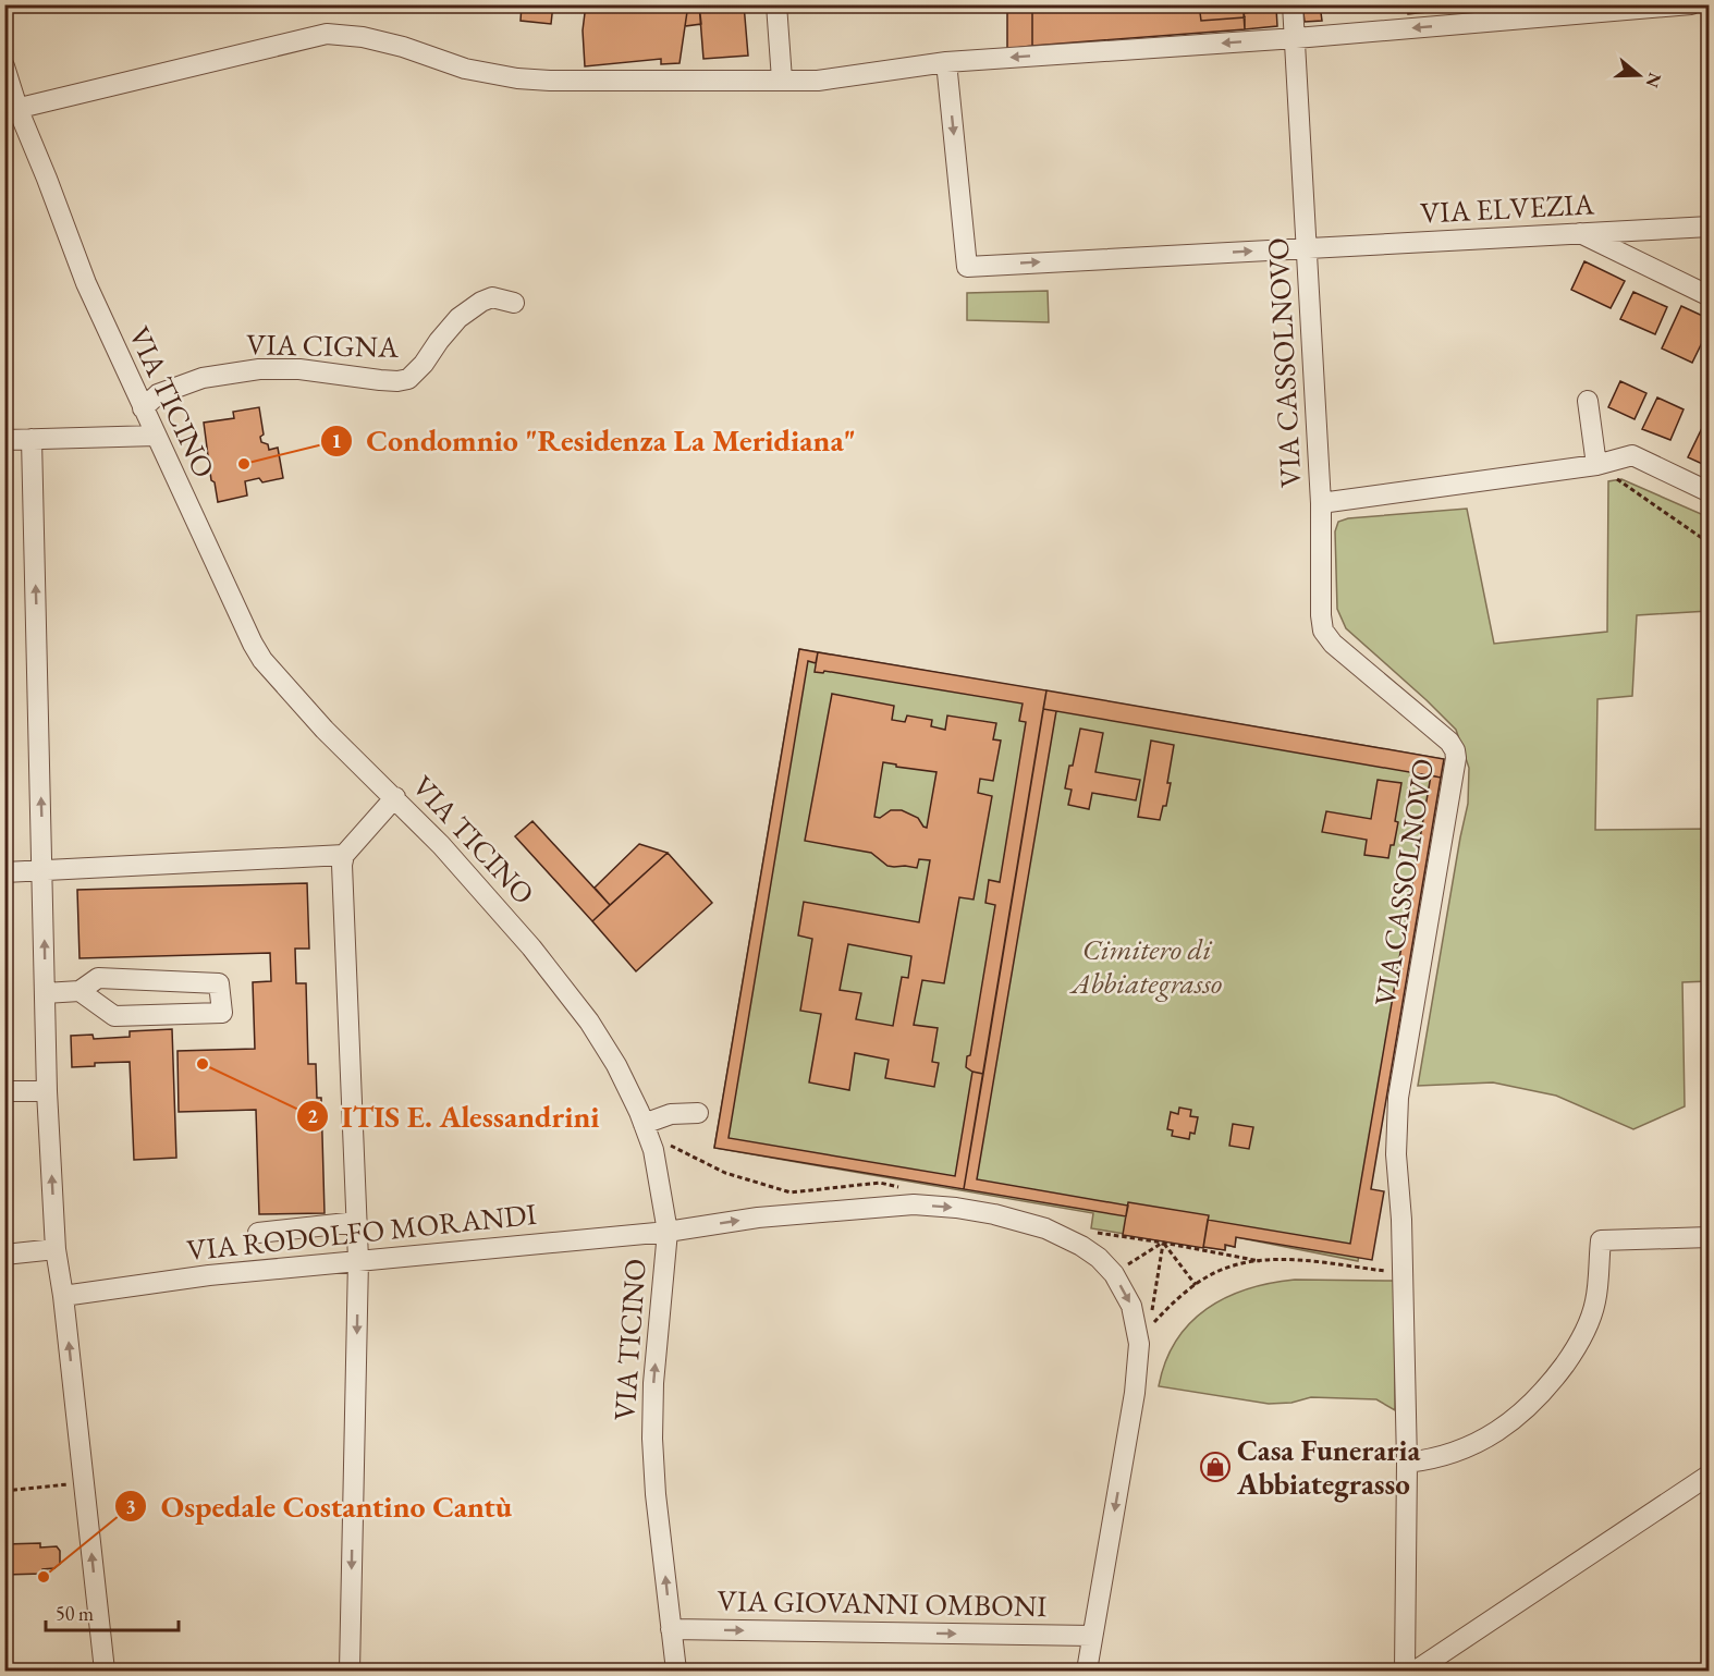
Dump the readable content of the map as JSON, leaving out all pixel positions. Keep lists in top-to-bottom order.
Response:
{
  "streets": {
    "street": [
      "VIA ELVEZIA",
      "VIA CIGNA",
      "VIA CASSOLNOVO",
      "VIA TICINO",
      "VIA RODOLFO MORANDI",
      "VIA GIOVANNI OMBONI"
    ]
  },
  "crossings": [
    ["VIA ELVEZIA", "VIA CASSOLNOVO"],
    ["VIA CIGNA", "VIA TICINO"],
    ["VIA TICINO", "VIA RODOLFO MORANDI"],
    ["VIA TICINO", "VIA GIOVANNI OMBONI"],
    ["VIA RODOLFO MORANDI", "VIA GIOVANNI OMBONI"]
  ],
  "one_way": ["VIA GIOVANNI OMBONI"],
  "parks": ["Cimitero di Abbiategrasso"],
  "places": {
    "other": ["Condomnio \"Residenza La Meridiana\"", "ITIS E. Alessandrini", "Ospedale Costantino Cantù"],
    "shop": ["Casa Funeraria Abbiategrasso"]
  },
  "scale_bar": "50 m",
  "north": "right"
}
